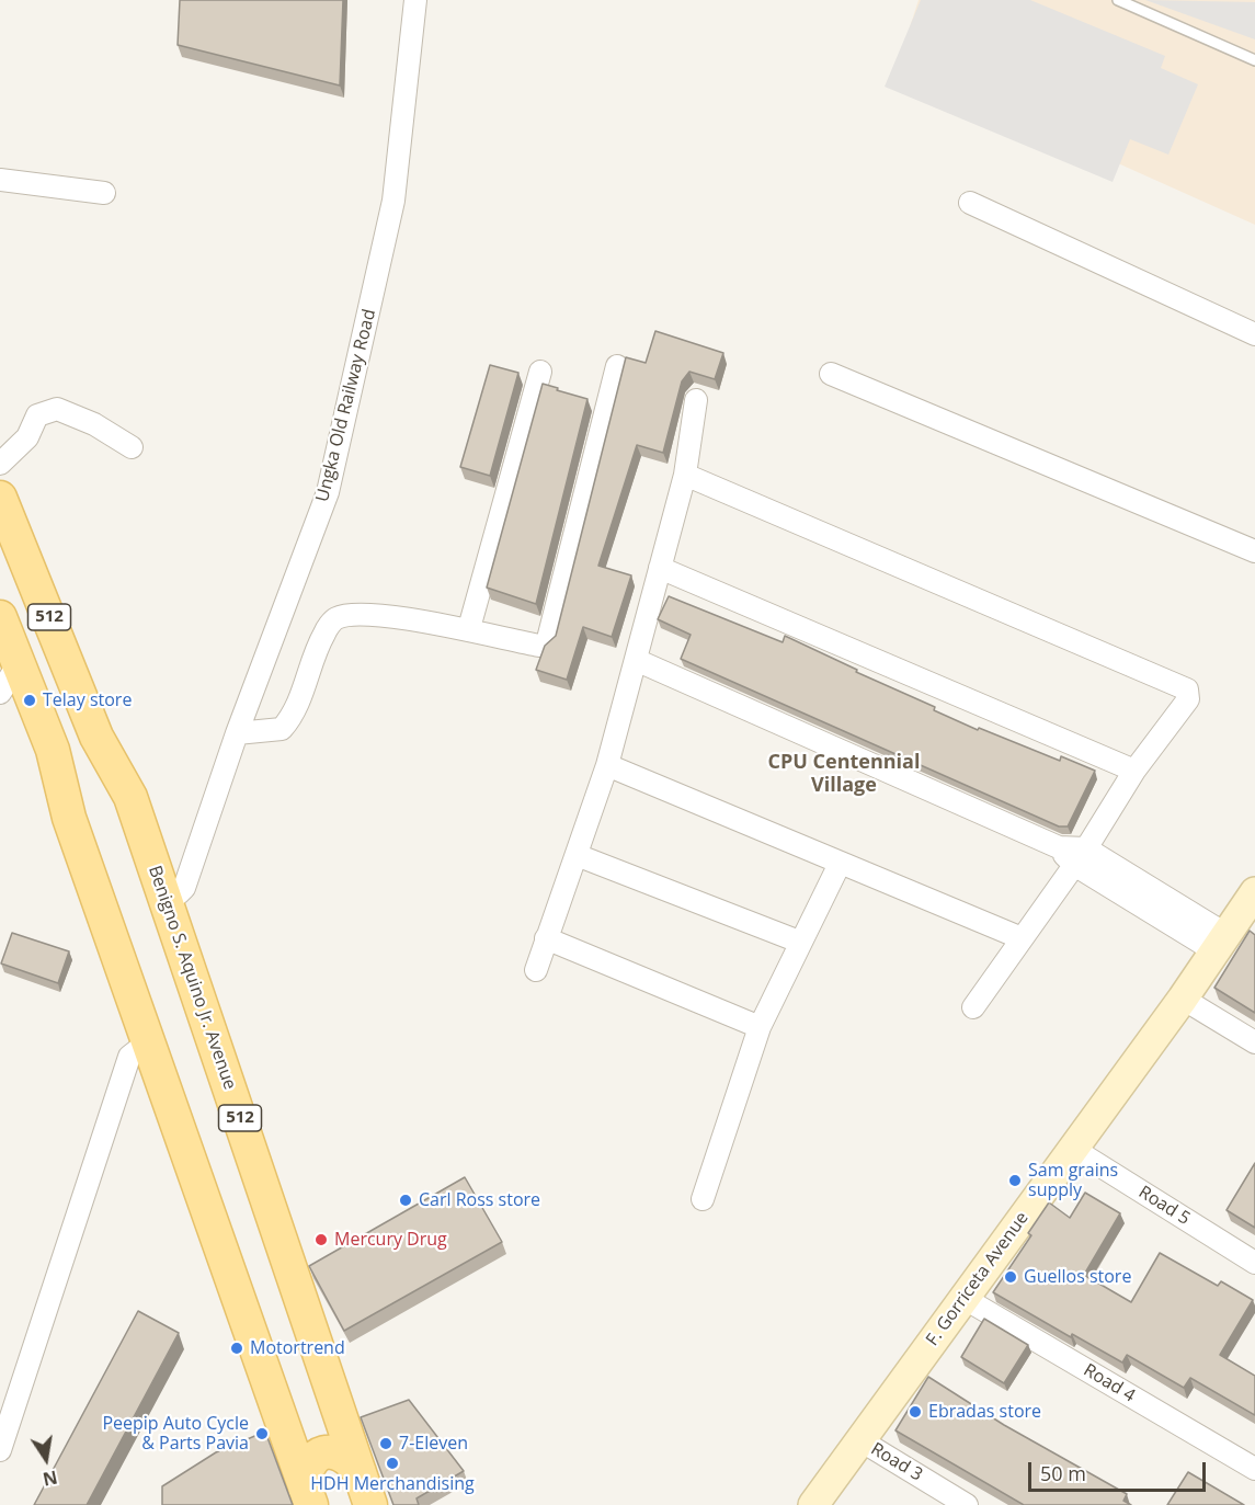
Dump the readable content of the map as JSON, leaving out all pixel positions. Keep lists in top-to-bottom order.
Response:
{
  "streets": {
    "main road": ["512", "Benigno S. Aquino Jr. Avenue", "F. Gorriceta Avenue"],
    "street": [
      "Ungka Old Railway Road",
      "Road 5",
      "Road 4",
      "Road 3"
    ]
  },
  "crossings": [
    ["Ungka Old Railway Road", "Benigno S. Aquino Jr. Avenue"],
    ["Road 5", "F. Gorriceta Avenue"],
    ["F. Gorriceta Avenue", "Road 4"],
    ["F. Gorriceta Avenue", "Road 3"]
  ],
  "districts": ["CPU Centennial Village"],
  "places": [
    "Telay store",
    "Sam grains supply",
    "Carl Ross store",
    "Mercury Drug",
    "Guellos store",
    "Motortrend",
    "Ebradas store",
    "Peepip Auto Cycle & Parts Pavia",
    "7-Eleven",
    "HDH Merchandising"
  ],
  "scale_bar": "50 m",
  "north": "bottom"
}
